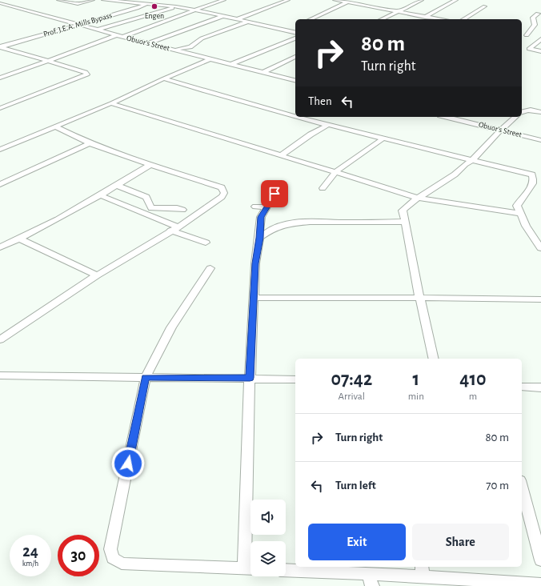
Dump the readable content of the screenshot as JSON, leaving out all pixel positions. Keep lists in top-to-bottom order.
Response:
{
  "streets": {
    "street": ["Prof. J.E.A. Mills Bypass", "Obuor’s Street"]
  },
  "crossings": [
    ["Prof. J.E.A. Mills Bypass", "Obuor’s Street"]
  ],
  "places": ["Engen"],
  "page": {
    "turn": ["80 m", "Turn right"],
    "then": "Then",
    "eta": [
      "07:42",
      "Arrival",
      "1",
      "min",
      "410",
      "m"
    ],
    "list": [
      {
        "name": "Turn right",
        "value": "80 m"
      },
      {
        "name": "Turn left",
        "value": "70 m"
      }
    ],
    "buttons": ["Exit", "Share"],
    "speed": "24 km/h",
    "limit": "30"
  }
}
